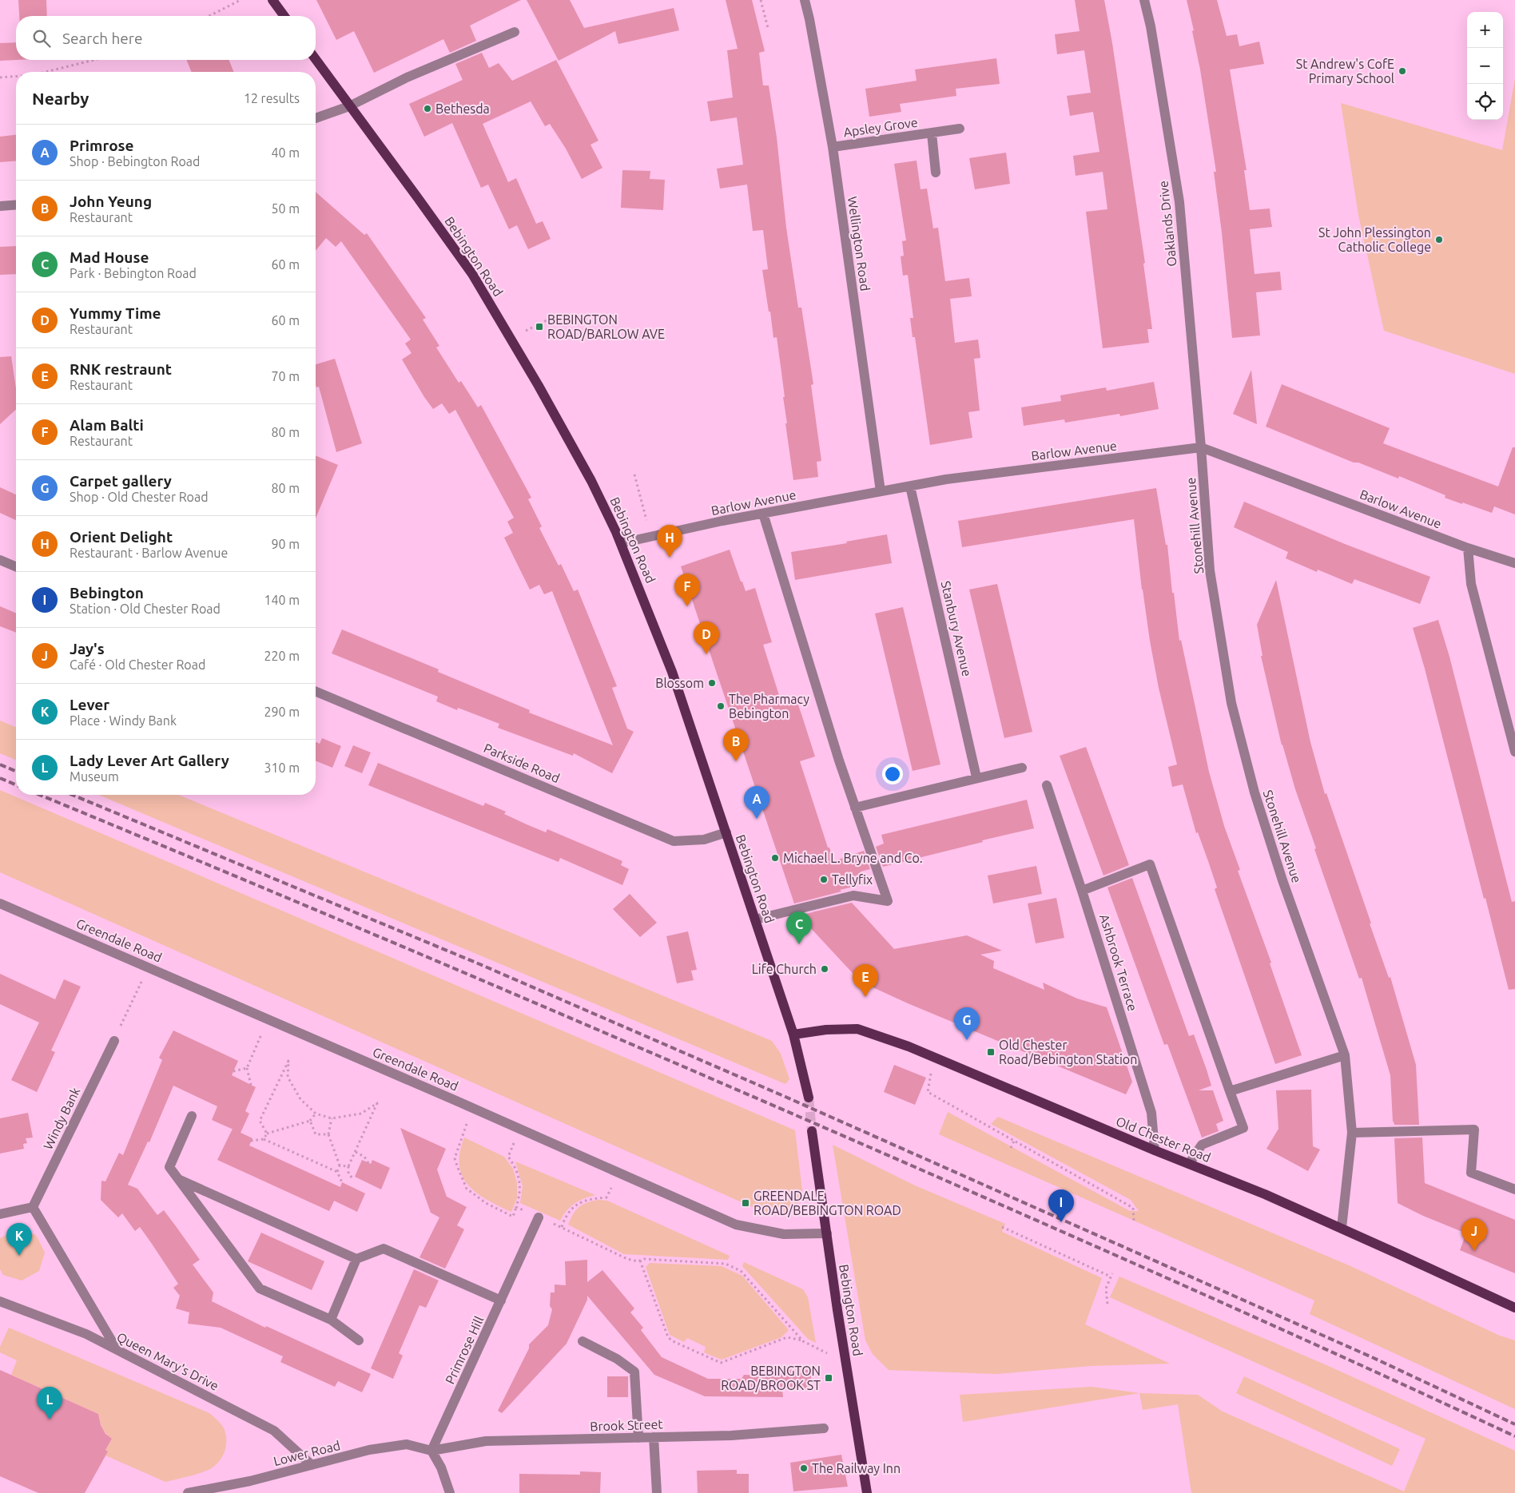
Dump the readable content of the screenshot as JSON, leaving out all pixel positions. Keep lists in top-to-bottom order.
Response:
{
  "streets": {
    "main road": ["Bebington Road", "Old Chester Road"],
    "street": [
      "Apsley Grove",
      "Oaklands Drive",
      "Wellington Road",
      "Barlow Avenue",
      "Stonehill Avenue",
      "Stanbury Avenue",
      "Parkside Road",
      "Greendale Road",
      "Ashbrook Terrace",
      "Windy Bank",
      "Primrose Hill",
      "Queen Mary's Drive",
      "Brook Street",
      "Lower Road"
    ]
  },
  "crossings": [
    ["Apsley Grove", "Wellington Road"],
    ["Oaklands Drive", "Barlow Avenue"],
    ["Oaklands Drive", "Stonehill Avenue"],
    ["Wellington Road", "Barlow Avenue"],
    ["Bebington Road", "Barlow Avenue"],
    ["Bebington Road", "Parkside Road"],
    ["Bebington Road", "Greendale Road"],
    ["Bebington Road", "Old Chester Road"],
    ["Barlow Avenue", "Stonehill Avenue"],
    ["Barlow Avenue", "Stanbury Avenue"],
    ["Stonehill Avenue", "Old Chester Road"],
    ["Ashbrook Terrace", "Old Chester Road"],
    ["Primrose Hill", "Brook Street"],
    ["Primrose Hill", "Lower Road"],
    ["Queen Mary's Drive", "Lower Road"],
    ["Brook Street", "Lower Road"]
  ],
  "places": {
    "other": [
      "St Andrew's CofE Primary School",
      "Bethesda",
      "St John Plessington Catholic College",
      "Blossom",
      "The Pharmacy Bebington",
      "Michael L. Bryne and Co.",
      "Tellyfix",
      "Life Church",
      "The Railway Inn"
    ],
    "transit": [
      "BEBINGTON ROAD/BARLOW AVE",
      "Old Chester Road/Bebington Station",
      "GREENDALE ROAD/BEBINGTON ROAD",
      "BEBINGTON ROAD/BROOK ST"
    ]
  },
  "page": {
    "map_buttons": ["+", "−"],
    "search": "Search here",
    "heading": ["Nearby", "12 results"],
    "list": [
      {
        "mark": "A",
        "name": "Primrose",
        "note": "Shop · Bebington Road",
        "value": "40 m"
      },
      {
        "mark": "B",
        "name": "John Yeung",
        "note": "Restaurant",
        "value": "50 m"
      },
      {
        "mark": "C",
        "name": "Mad House",
        "note": "Park · Bebington Road",
        "value": "60 m"
      },
      {
        "mark": "D",
        "name": "Yummy Time",
        "note": "Restaurant",
        "value": "60 m"
      },
      {
        "mark": "E",
        "name": "RNK restraunt",
        "note": "Restaurant",
        "value": "70 m"
      },
      {
        "mark": "F",
        "name": "Alam Balti",
        "note": "Restaurant",
        "value": "80 m"
      },
      {
        "mark": "G",
        "name": "Carpet gallery",
        "note": "Shop · Old Chester Road",
        "value": "80 m"
      },
      {
        "mark": "H",
        "name": "Orient Delight",
        "note": "Restaurant · Barlow Avenue",
        "value": "90 m"
      },
      {
        "mark": "I",
        "name": "Bebington",
        "note": "Station · Old Chester Road",
        "value": "140 m"
      },
      {
        "mark": "J",
        "name": "Jay's",
        "note": "Café · Old Chester Road",
        "value": "220 m"
      },
      {
        "mark": "K",
        "name": "Lever",
        "note": "Place · Windy Bank",
        "value": "290 m"
      },
      {
        "mark": "L",
        "name": "Lady Lever Art Gallery",
        "note": "Museum",
        "value": "310 m"
      }
    ],
    "pins": [
      "H",
      "F",
      "D",
      "B",
      "A",
      "C",
      "E",
      "G",
      "I",
      "J",
      "K",
      "L"
    ]
  }
}
